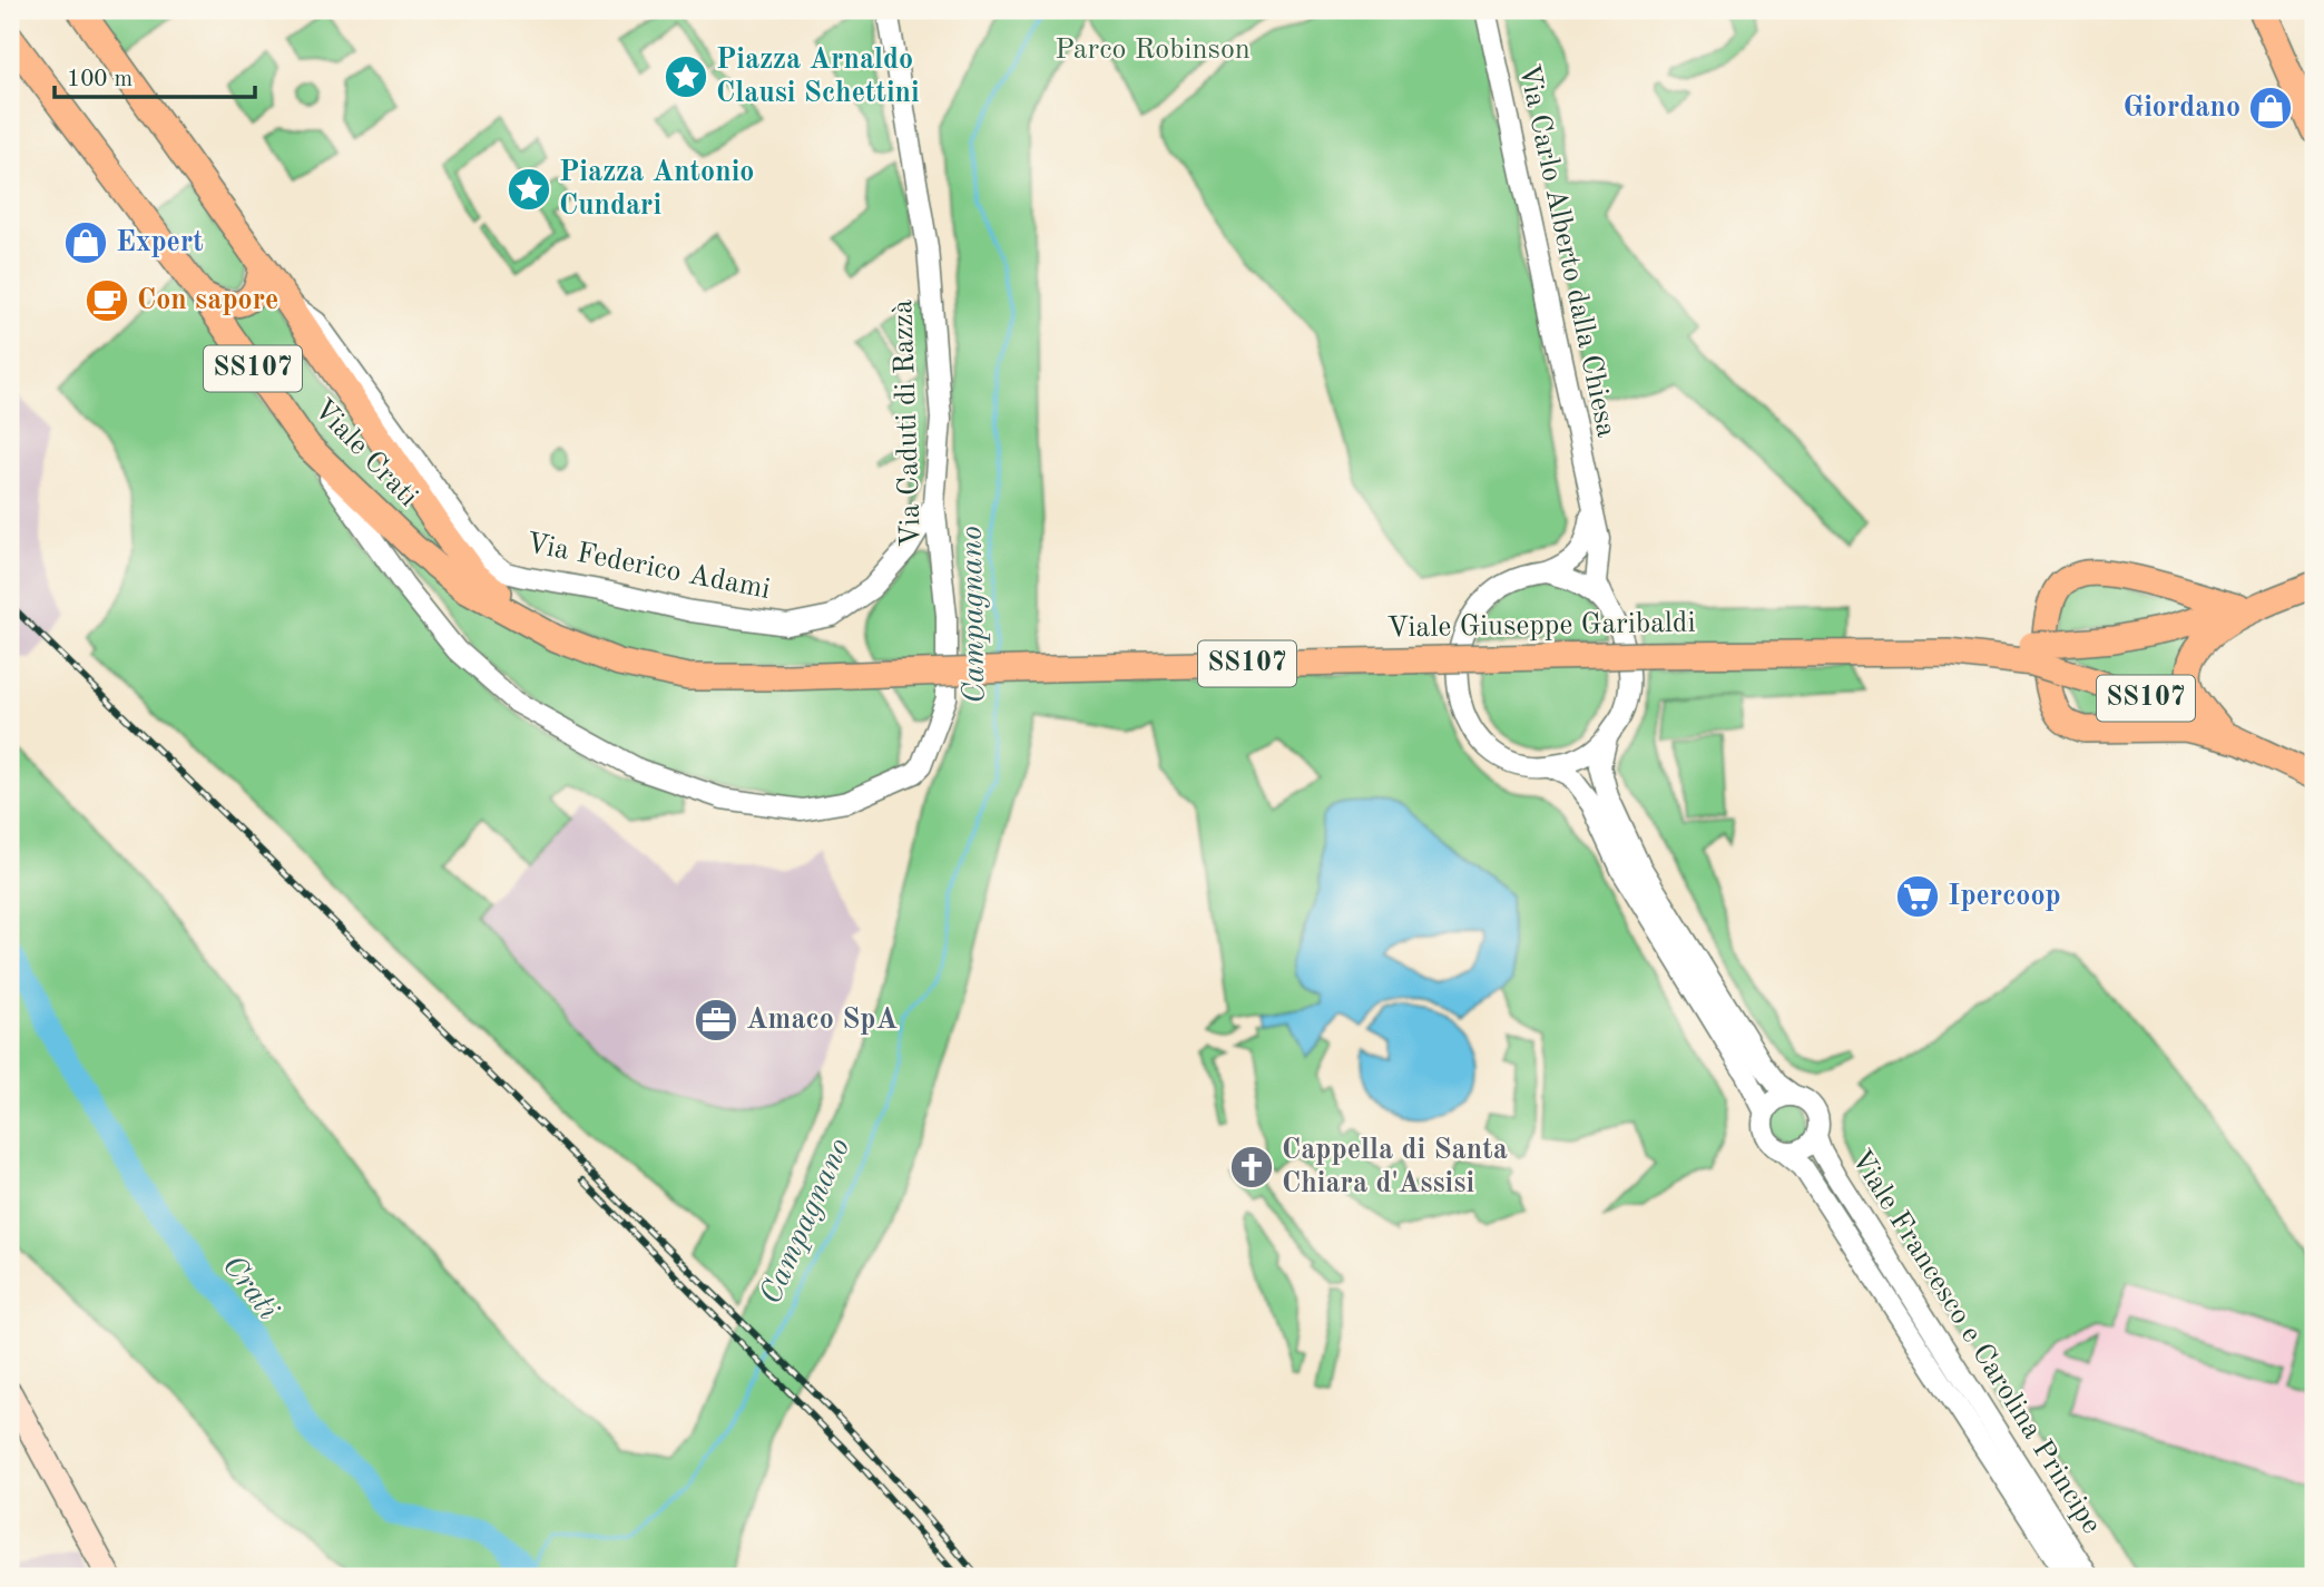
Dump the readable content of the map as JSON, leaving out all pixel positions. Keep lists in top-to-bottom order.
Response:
{
  "streets": {
    "main road": [
      "SS107",
      "Viale Crati",
      "Via Federico Adami",
      "Viale Giuseppe Garibaldi"
    ],
    "street": ["Via Carlo Alberto dalla Chiesa", "Via Caduti di Razzà", "Viale Francesco e Carolina Principe"]
  },
  "crossings": [
    ["Via Carlo Alberto dalla Chiesa", "Viale Francesco e Carolina Principe"],
    ["SS107", "Via Federico Adami"],
    ["SS107", "Viale Giuseppe Garibaldi"],
    ["Via Caduti di Razzà", "Viale Crati"],
    ["Via Caduti di Razzà", "Via Federico Adami"],
    ["Viale Crati", "Via Federico Adami"],
    ["Viale Crati", "Viale Giuseppe Garibaldi"],
    ["Via Federico Adami", "Viale Giuseppe Garibaldi"]
  ],
  "water": ["Campagnano", "Crati"],
  "parks": ["Parco Robinson"],
  "places": {
    "place": ["Piazza Arnaldo Clausi Schettini", "Piazza Antonio Cundari"],
    "shop": ["Giordano", "Expert"],
    "cafe": ["Con sapore"],
    "supermarket": ["Ipercoop"],
    "office": ["Amaco SpA"],
    "church": ["Cappella di Santa Chiara d'Assisi"]
  },
  "scale_bar": "100 m"
}
